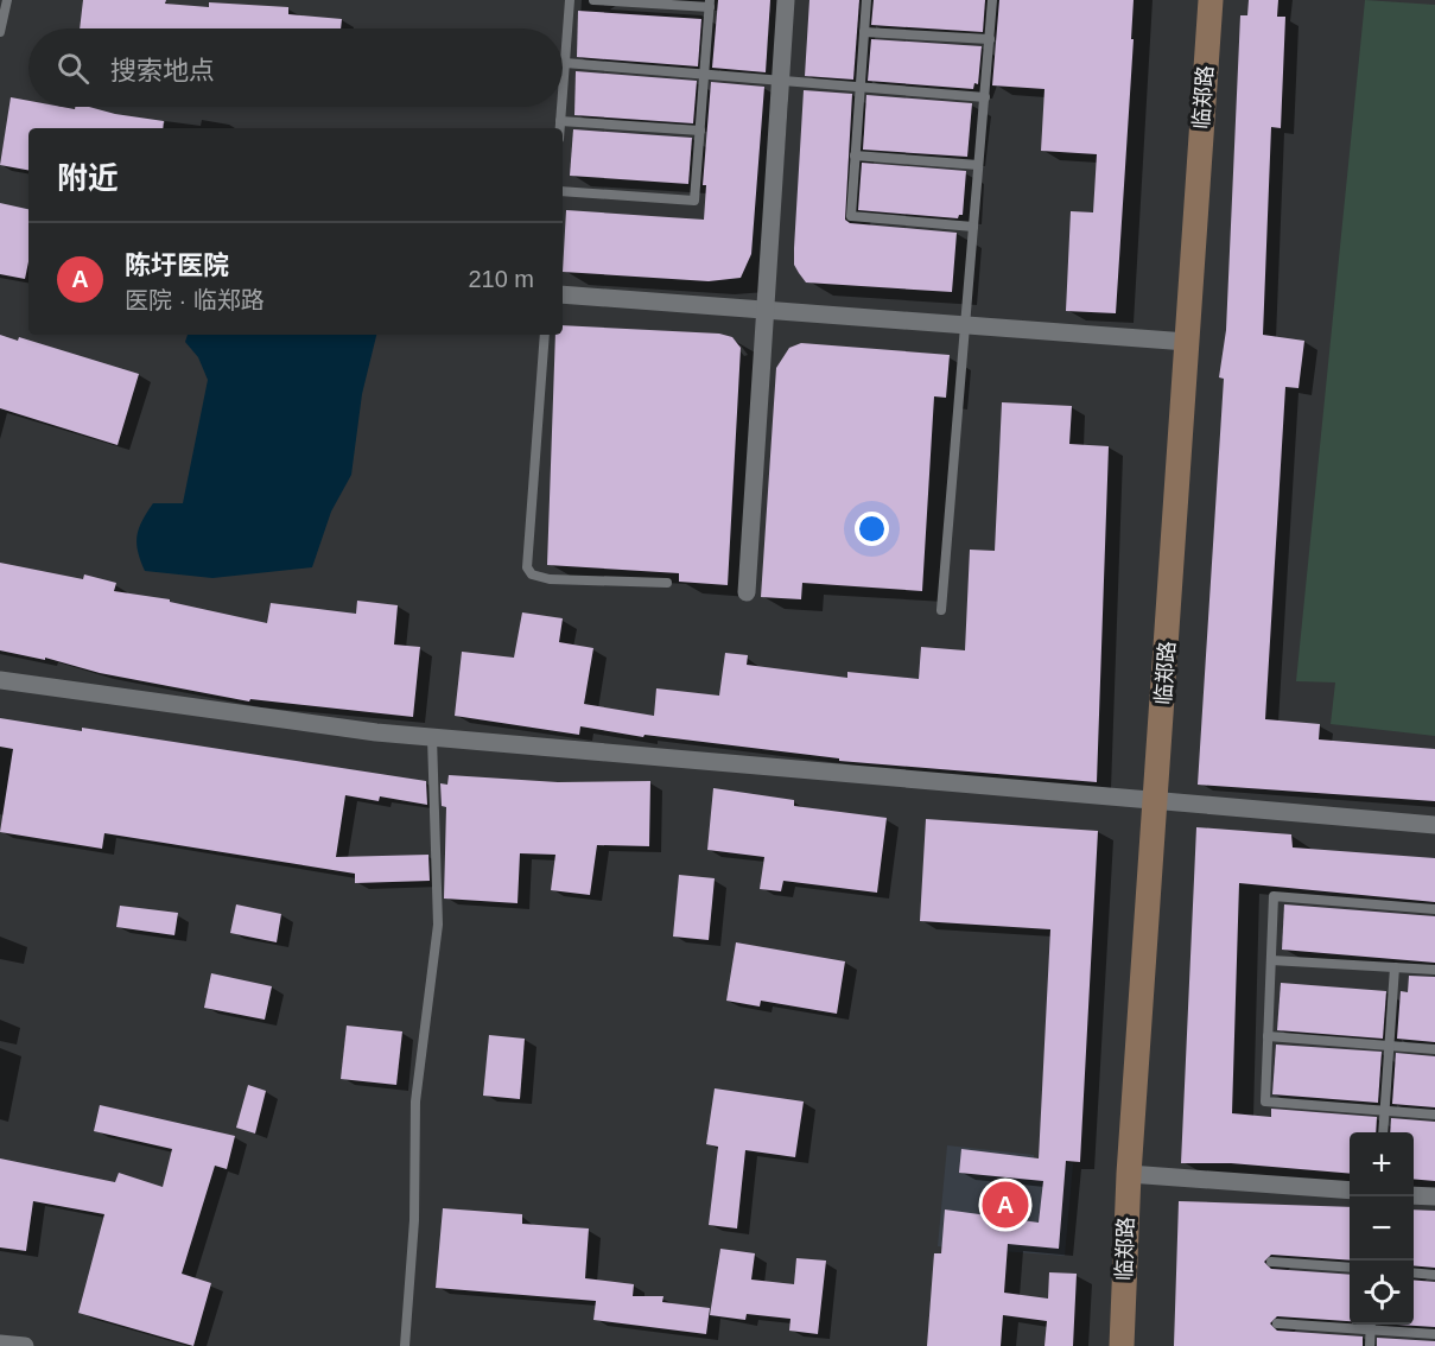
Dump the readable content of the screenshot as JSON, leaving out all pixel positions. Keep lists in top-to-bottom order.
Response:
{
  "streets": {
    "main road": ["临郑路"]
  },
  "page": {
    "search": "搜索地点",
    "heading": "附近",
    "list": [
      {
        "mark": "A",
        "name": "陈圩医院",
        "note": "医院 · 临郑路",
        "value": "210 m"
      }
    ],
    "map_buttons": ["+", "−"],
    "pins": "A"
  }
}
